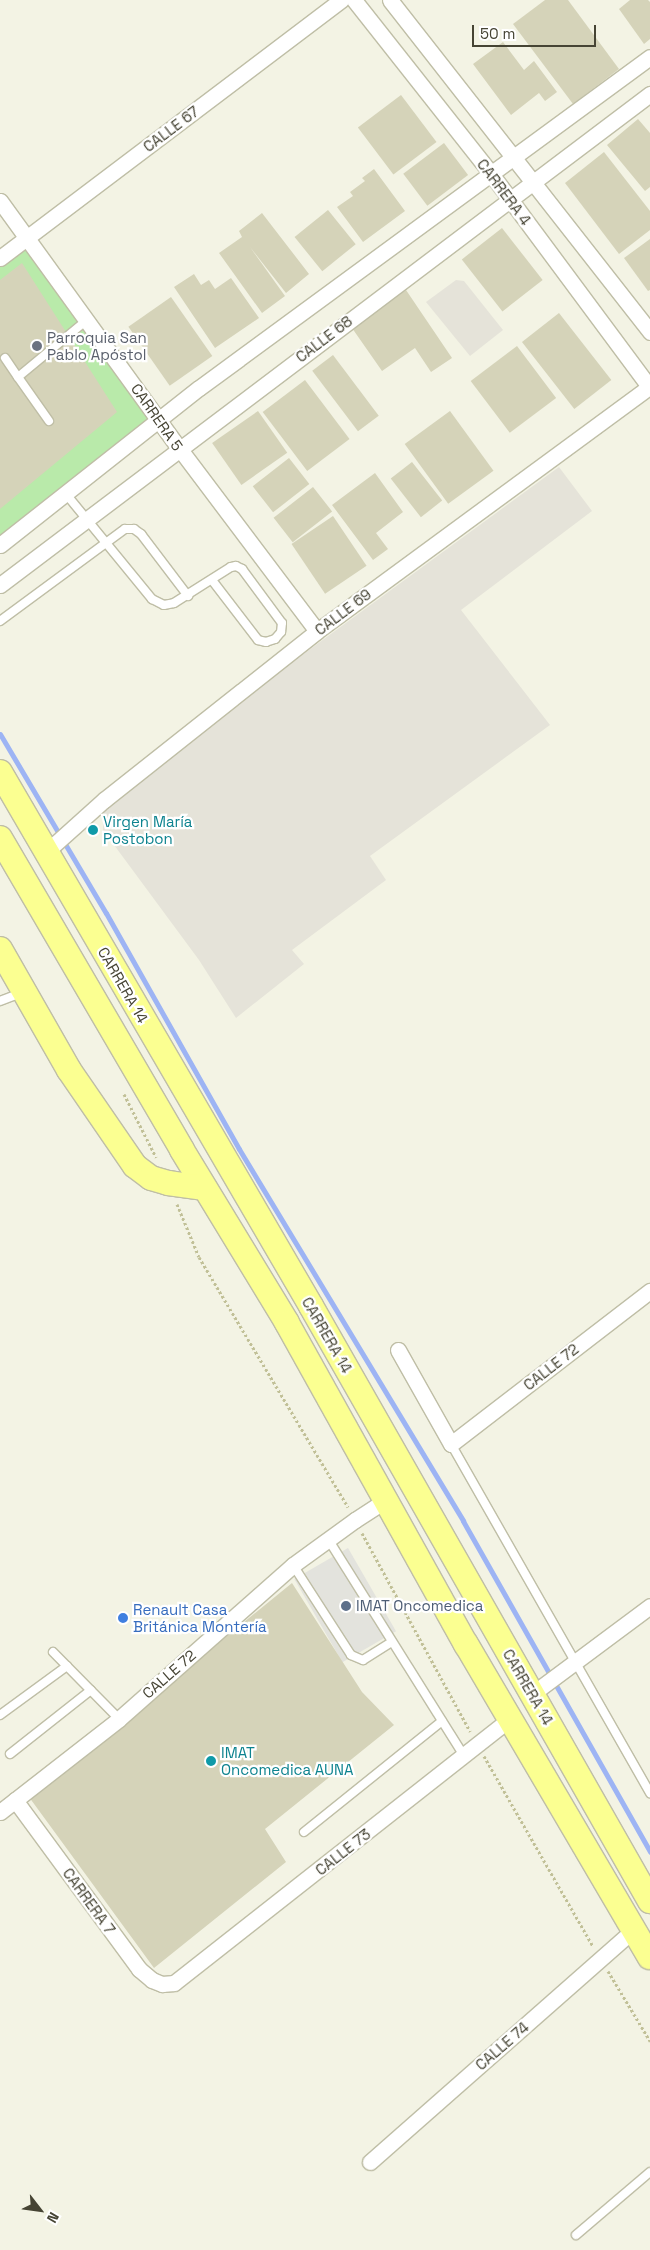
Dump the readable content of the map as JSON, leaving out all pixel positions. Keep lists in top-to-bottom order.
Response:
{
  "streets": {
    "main road": ["CARRERA 14"],
    "street": [
      "CALLE 67",
      "CARRERA 4",
      "CALLE 68",
      "CARRERA 5",
      "CALLE 69",
      "CALLE 72",
      "CALLE 73",
      "CARRERA 7",
      "CALLE 74"
    ]
  },
  "crossings": [
    ["CALLE 67", "CARRERA 5"],
    ["CARRERA 4", "CALLE 68"],
    ["CARRERA 4", "CALLE 69"],
    ["CALLE 68", "CARRERA 5"],
    ["CARRERA 5", "CALLE 69"],
    ["CALLE 69", "CARRERA 14"],
    ["CARRERA 14", "CALLE 72"],
    ["CARRERA 14", "CALLE 73"],
    ["CARRERA 14", "CALLE 74"],
    ["CALLE 72", "CARRERA 7"],
    ["CALLE 73", "CARRERA 7"]
  ],
  "places": [
    "Parroquia San Pablo Apóstol",
    "Virgen María Postobon",
    "IMAT Oncomedica",
    "Renault Casa Británica Montería",
    "IMAT Oncomedica AUNA"
  ],
  "scale_bar": "50 m",
  "north": "bottom right"
}
